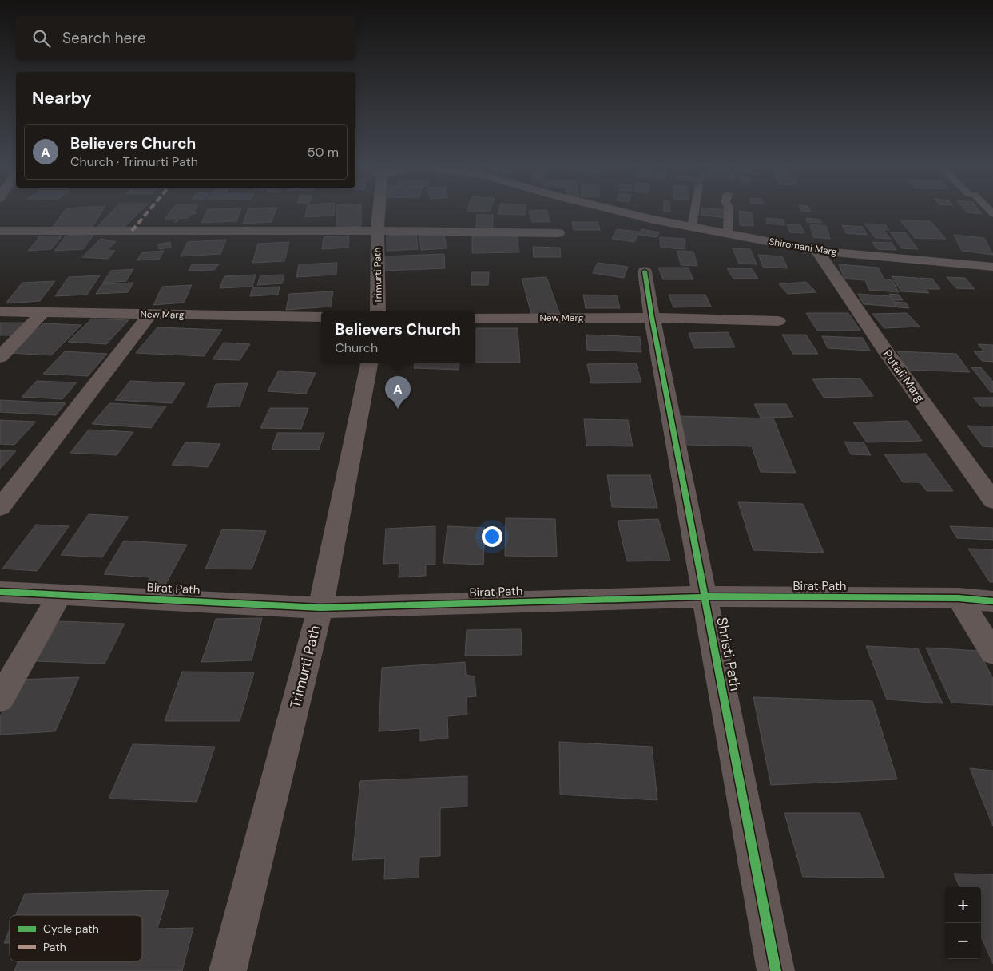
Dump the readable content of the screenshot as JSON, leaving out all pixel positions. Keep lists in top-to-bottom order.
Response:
{
  "streets": {
    "street": [
      "Shiromani Marg",
      "Trimurti Path",
      "New Marg",
      "Putali Marg",
      "Birat Path",
      "Shristi Path"
    ]
  },
  "crossings": [
    ["Shiromani Marg", "Putali Marg"],
    ["Trimurti Path", "Birat Path"],
    ["New Marg", "Shristi Path"],
    ["Birat Path", "Shristi Path"]
  ],
  "legend": ["Cycle path", "Path"],
  "page": {
    "search": "Search here",
    "heading": "Nearby",
    "list": [
      {
        "mark": "A",
        "name": "Believers Church",
        "note": "Church · Trimurti Path",
        "value": "50 m"
      }
    ],
    "popup": ["Believers Church", "Church"],
    "pins": "A",
    "map_buttons": ["+", "−"]
  }
}
